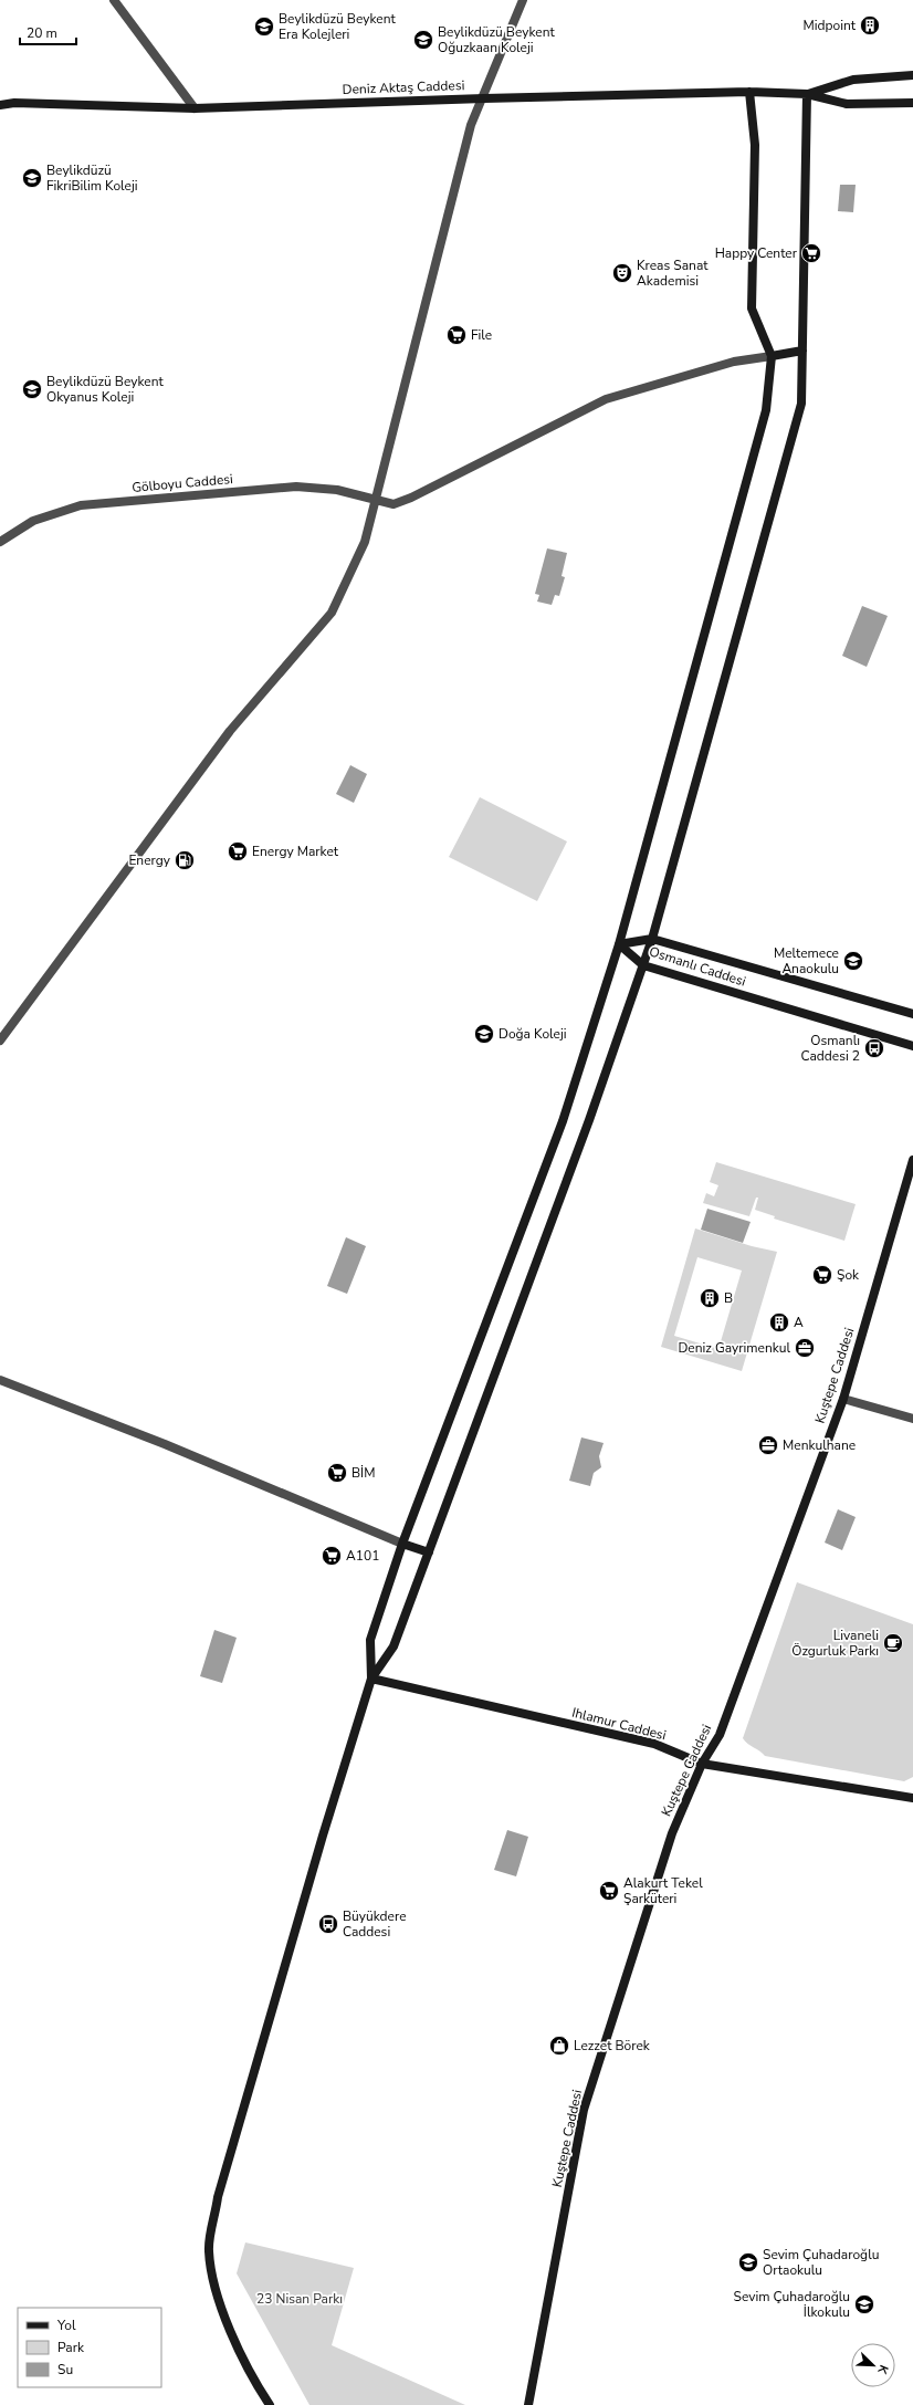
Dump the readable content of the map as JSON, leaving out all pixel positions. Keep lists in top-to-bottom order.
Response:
{
  "streets": {
    "street": [
      "Deniz Aktaş Caddesi",
      "Gölboyu Caddesi",
      "Osmanlı Caddesi",
      "Kuştepe Caddesi",
      "Ihlamur Caddesi"
    ]
  },
  "crossings": [
    ["Kuştepe Caddesi", "Ihlamur Caddesi"]
  ],
  "parks": ["23 Nisan Parkı"],
  "places": {
    "building": ["Midpoint", "B", "A"],
    "school or university": [
      "Beylikdüzü Beykent Era Kolejleri",
      "Beylikdüzü Beykent Oğuzkaan Koleji",
      "Beylikdüzü FikriBilim Koleji",
      "Beylikdüzü Beykent Okyanus Koleji",
      "Meltemece Anaokulu",
      "Doğa Koleji",
      "Sevim Çuhadaroğlu Ortaokulu",
      "Sevim Çuhadaroğlu İlkokulu"
    ],
    "supermarket": [
      "Happy Center",
      "File",
      "Energy Market",
      "Şok",
      "BİM",
      "A101",
      "Alakurt Tekel Şarküteri"
    ],
    "theatre": ["Kreas Sanat Akademisi"],
    "fuel station": ["Energy"],
    "bus stop": ["Osmanlı Caddesi 2", "Büyükdere Caddesi"],
    "office": ["Deniz Gayrimenkul", "Menkulhane"],
    "cafe": ["Livaneli Özgurluk Parkı"],
    "shop": ["Lezzet Börek"]
  },
  "legend": ["Yol", "Park", "Su"],
  "scale_bar": "20 m",
  "north": "bottom right"
}
